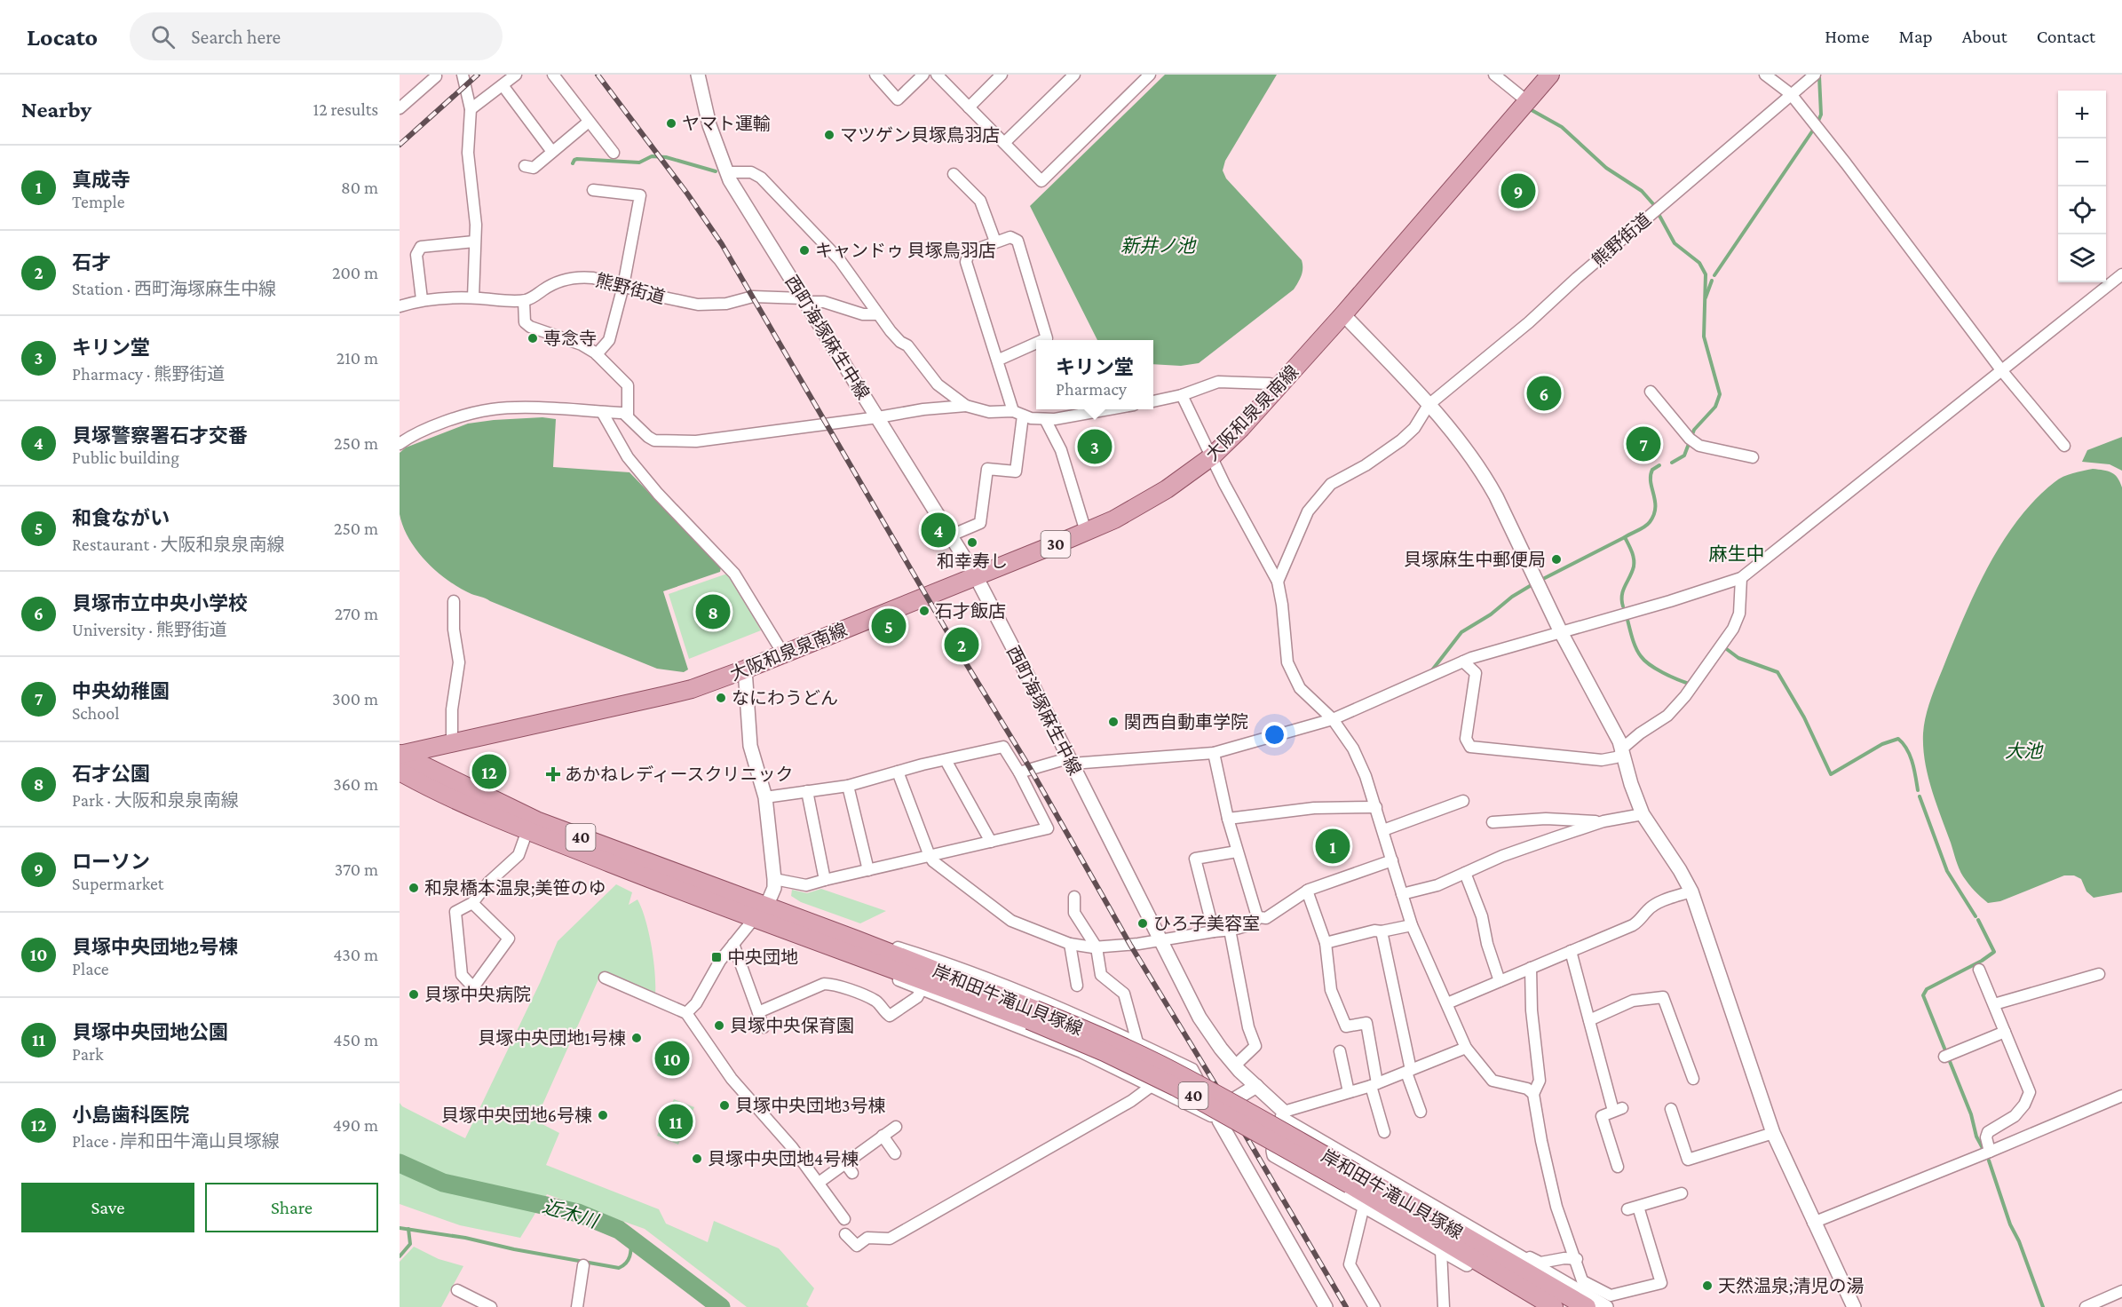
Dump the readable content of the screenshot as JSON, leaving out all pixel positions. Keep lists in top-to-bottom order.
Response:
{
  "streets": {
    "main road": [
      "大阪和泉泉南線",
      "30",
      "40",
      "岸和田牛滝山貝塚線"
    ],
    "street": ["熊野街道", "西町海塚麻生中線"]
  },
  "crossings": [
    ["熊野街道", "西町海塚麻生中線"],
    ["西町海塚麻生中線", "大阪和泉泉南線"],
    ["西町海塚麻生中線", "岸和田牛滝山貝塚線"],
    ["大阪和泉泉南線", "岸和田牛滝山貝塚線"]
  ],
  "districts": ["麻生中"],
  "water": ["新井ノ池", "大池", "近木川"],
  "places": {
    "other": [
      "ヤマト運輸",
      "マツゲン貝塚鳥羽店",
      "キャンドゥ 貝塚鳥羽店",
      "専念寺",
      "和幸寿し",
      "貝塚麻生中郵便局",
      "石才飯店",
      "なにわうどん",
      "関西自動車学院",
      "和泉橋本温泉;美笹のゆ",
      "ひろ子美容室",
      "貝塚中央病院",
      "貝塚中央保育園",
      "貝塚中央団地1号棟",
      "貝塚中央団地3号棟",
      "貝塚中央団地6号棟",
      "貝塚中央団地4号棟",
      "天然温泉;清児の湯"
    ],
    "health": ["あかねレディースクリニック"],
    "transit": ["中央団地"]
  },
  "page": {
    "header": "Locato",
    "search": "Search here",
    "nav": [
      "Home",
      "Map",
      "About",
      "Contact"
    ],
    "heading": ["Nearby", "12 results"],
    "map_buttons": ["+", "−"],
    "list": [
      {
        "mark": "1",
        "name": "真成寺",
        "note": "Temple",
        "value": "80 m"
      },
      {
        "mark": "2",
        "name": "石才",
        "note": "Station · 西町海塚麻生中線",
        "value": "200 m"
      },
      {
        "mark": "3",
        "name": "キリン堂",
        "note": "Pharmacy · 熊野街道",
        "value": "210 m"
      },
      {
        "mark": "4",
        "name": "貝塚警察署石才交番",
        "note": "Public building",
        "value": "250 m"
      },
      {
        "mark": "5",
        "name": "和食ながい",
        "note": "Restaurant · 大阪和泉泉南線",
        "value": "250 m"
      },
      {
        "mark": "6",
        "name": "貝塚市立中央小学校",
        "note": "University · 熊野街道",
        "value": "270 m"
      },
      {
        "mark": "7",
        "name": "中央幼稚園",
        "note": "School",
        "value": "300 m"
      },
      {
        "mark": "8",
        "name": "石才公園",
        "note": "Park · 大阪和泉泉南線",
        "value": "360 m"
      },
      {
        "mark": "9",
        "name": "ローソン",
        "note": "Supermarket",
        "value": "370 m"
      },
      {
        "mark": "10",
        "name": "貝塚中央団地2号棟",
        "note": "Place",
        "value": "430 m"
      },
      {
        "mark": "11",
        "name": "貝塚中央団地公園",
        "note": "Park",
        "value": "450 m"
      },
      {
        "mark": "12",
        "name": "小島歯科医院",
        "note": "Place · 岸和田牛滝山貝塚線",
        "value": "490 m"
      }
    ],
    "pins": [
      "9",
      "6",
      "7",
      "3",
      "4",
      "8",
      "5",
      "2",
      "12",
      "1",
      "10",
      "11"
    ],
    "popup": ["キリン堂", "Pharmacy"],
    "buttons": ["Save", "Share"]
  }
}
